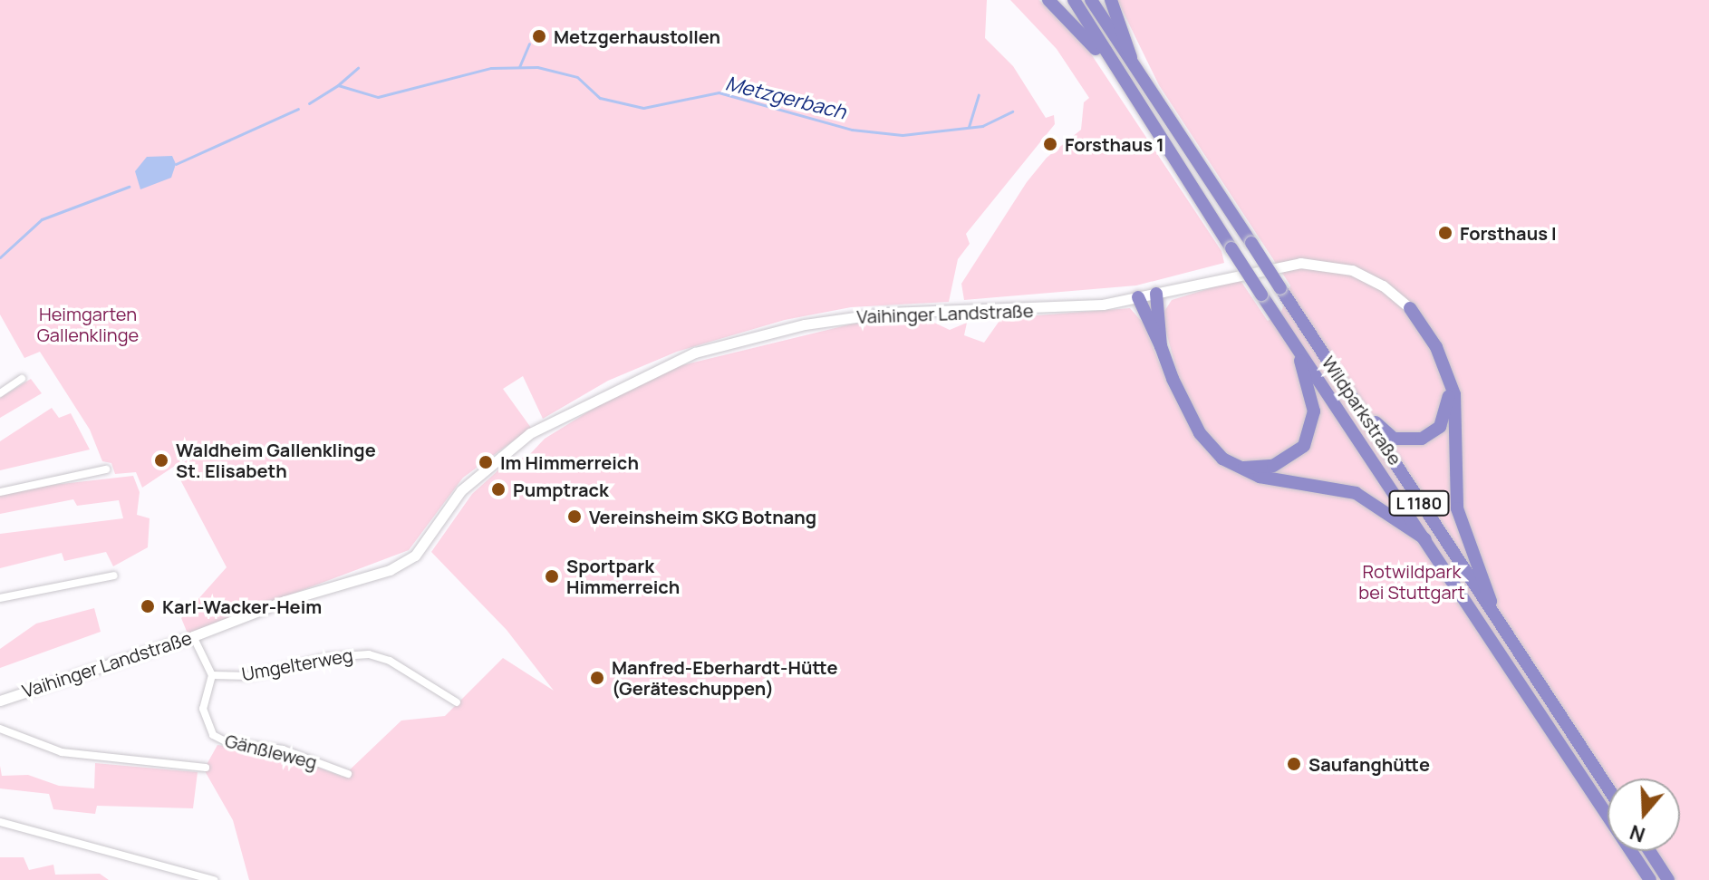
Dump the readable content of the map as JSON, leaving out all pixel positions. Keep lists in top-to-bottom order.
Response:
{
  "streets": {
    "highway": ["Wildparkstraße", "L 1180"],
    "street": ["Vaihinger Landstraße", "Umgelterweg", "Gänßleweg"]
  },
  "crossings": [
    ["Vaihinger Landstraße", "L 1180"],
    ["Wildparkstraße", "L 1180"],
    ["Umgelterweg", "Gänßleweg"]
  ],
  "water": ["Metzgerbach"],
  "parks": ["Heimgarten Gallenklinge", "Rotwildpark bei Stuttgart"],
  "places": [
    "Metzgerhaustollen",
    "Forsthaus 1",
    "Forsthaus I",
    "Waldheim Gallenklinge St. Elisabeth",
    "Im Himmerreich",
    "Pumptrack",
    "Vereinsheim SKG Botnang",
    "Sportpark Himmerreich",
    "Karl-Wacker-Heim",
    "Manfred-Eberhardt-Hütte (Geräteschuppen)",
    "Saufanghütte"
  ],
  "north": "bottom"
}
